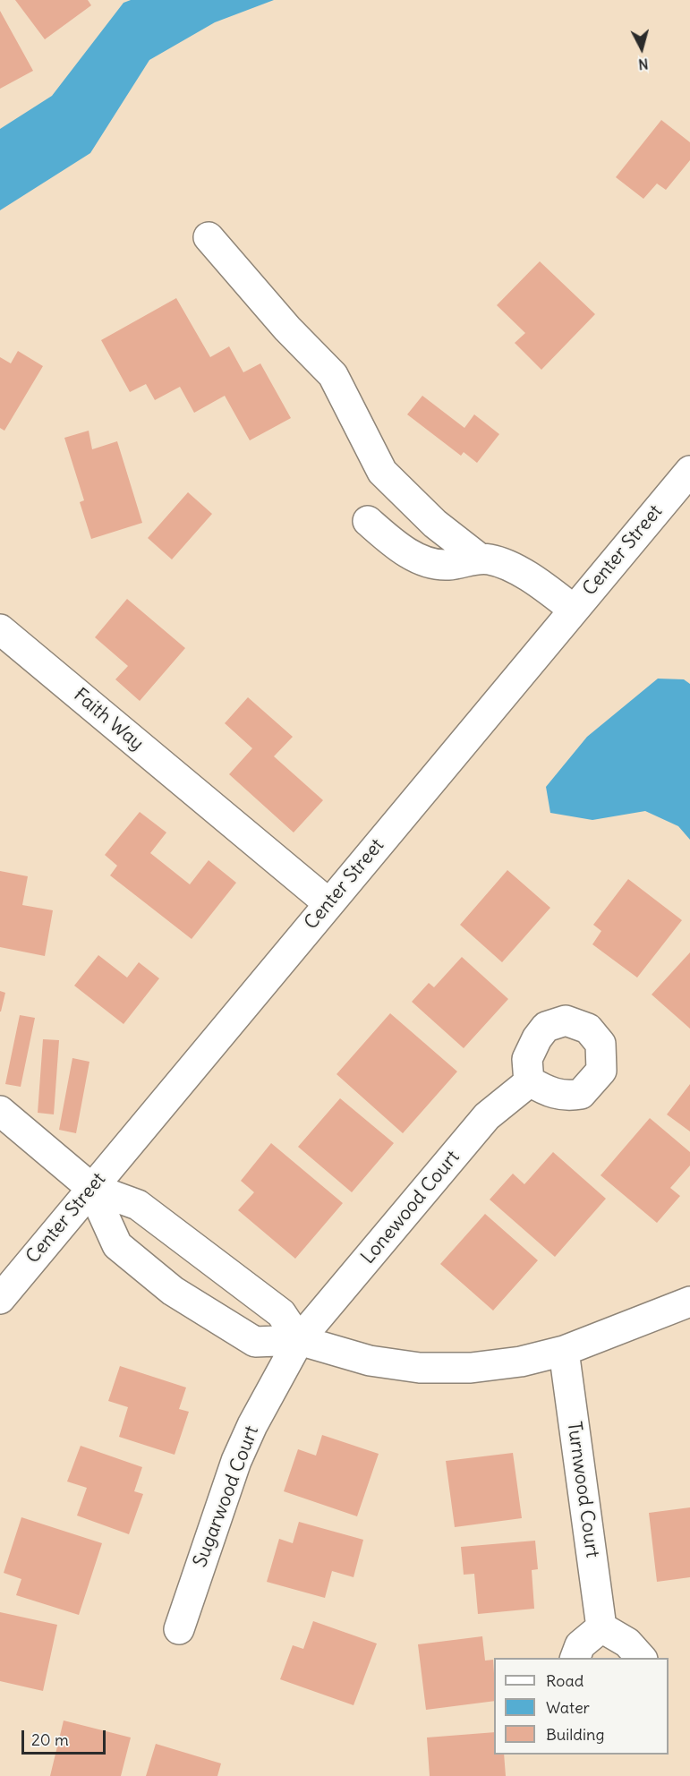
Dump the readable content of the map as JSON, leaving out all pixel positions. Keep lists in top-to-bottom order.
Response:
{
  "streets": {
    "street": [
      "Center Street",
      "Faith Way",
      "Lonewood Court",
      "Turnwood Court",
      "Sugarwood Court"
    ]
  },
  "crossings": [
    ["Center Street", "Faith Way"],
    ["Lonewood Court", "Sugarwood Court"]
  ],
  "legend": ["Road", "Water", "Building"],
  "scale_bar": "20 m",
  "north": "bottom"
}
